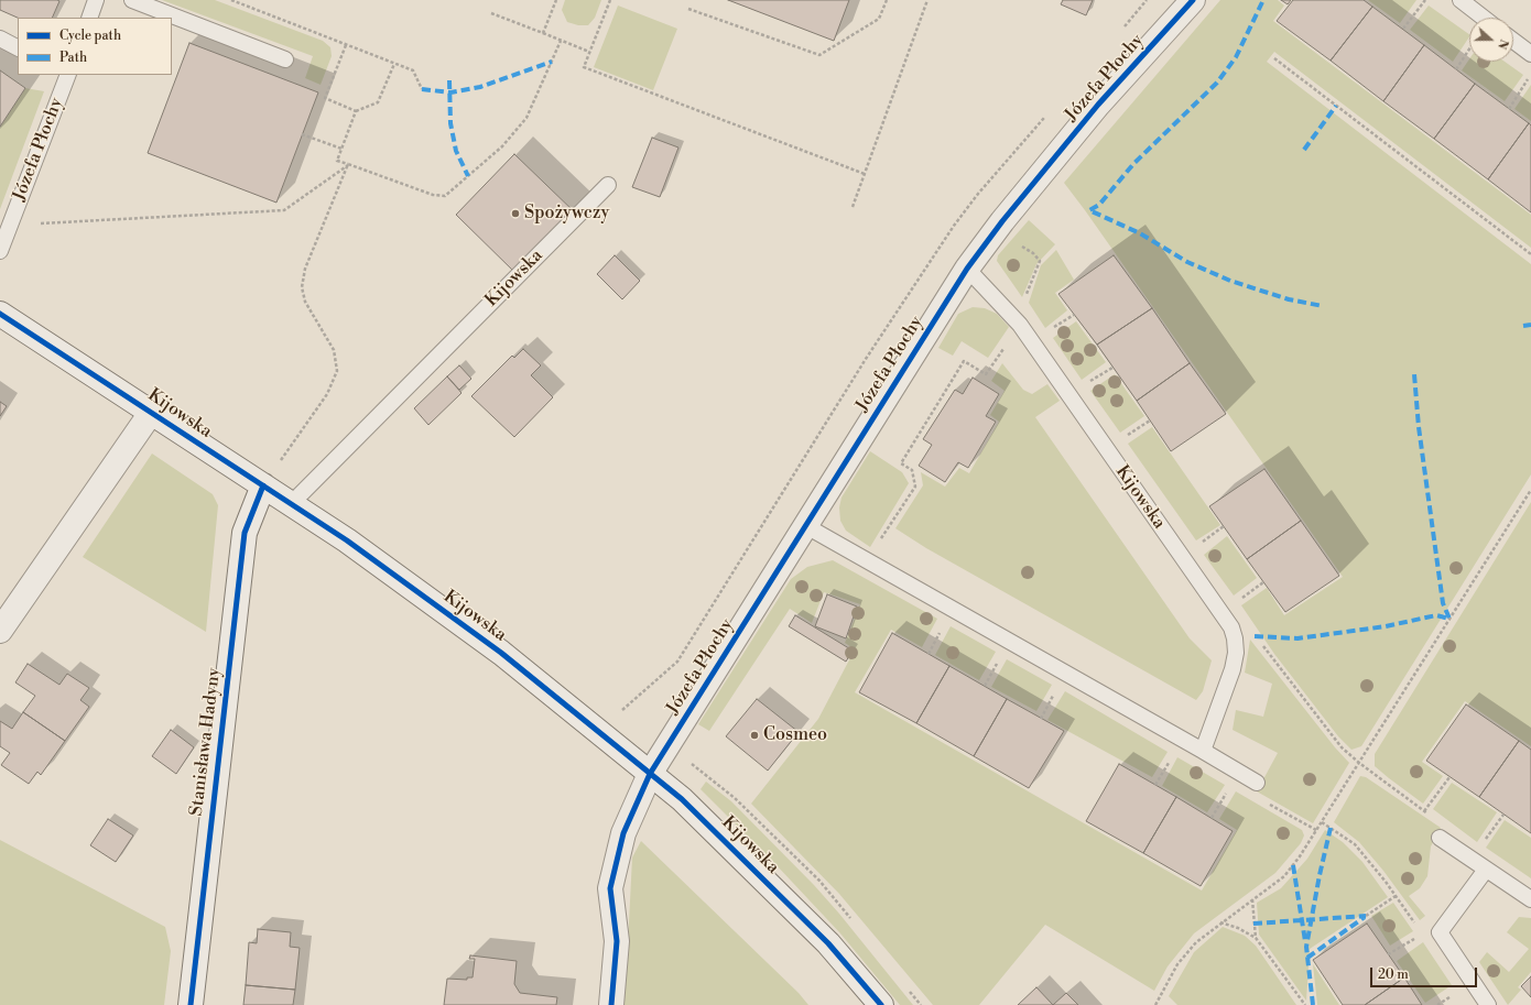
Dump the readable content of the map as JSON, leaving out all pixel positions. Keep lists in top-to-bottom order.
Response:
{
  "streets": {
    "street": ["Józefa Płochy", "Kijowska", "Stanisława Hadyny"]
  },
  "crossings": [
    ["Józefa Płochy", "Kijowska"],
    ["Kijowska", "Stanisława Hadyny"]
  ],
  "places": ["Spożywczy", "Cosmeo"],
  "legend": ["Cycle path", "Path"],
  "scale_bar": "20 m",
  "north": "right"
}
